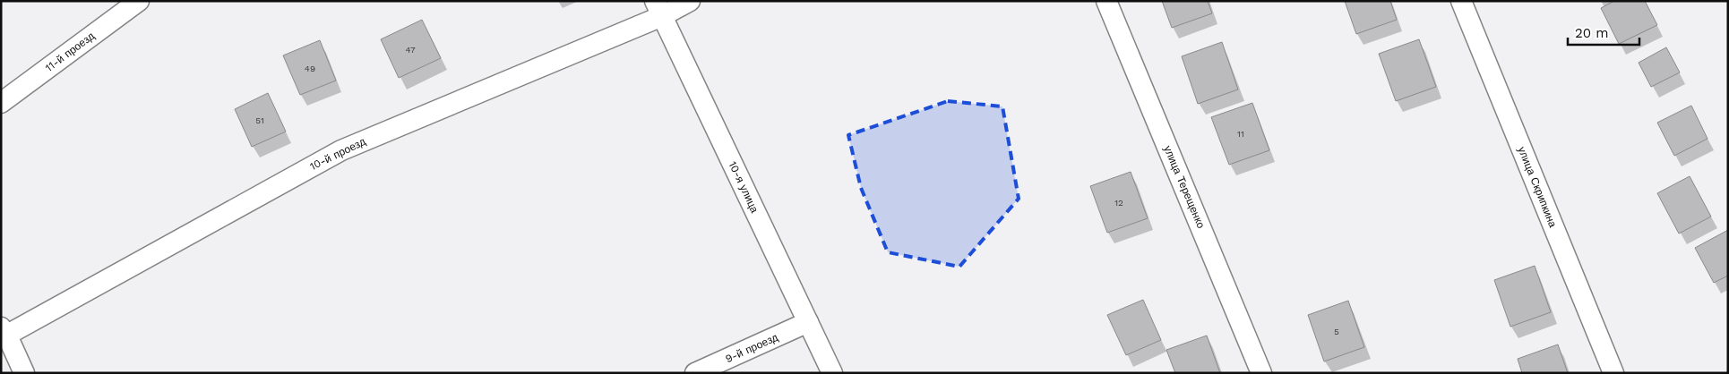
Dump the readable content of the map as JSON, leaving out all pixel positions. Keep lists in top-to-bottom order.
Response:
{
  "streets": {
    "street": [
      "11-й проезд",
      "10-й проезд",
      "10-я улица",
      "улица Терещенко",
      "улица Скрипкина",
      "9-й проезд"
    ]
  },
  "crossings": [
    ["10-й проезд", "10-я улица"],
    ["10-я улица", "9-й проезд"]
  ],
  "house_numbers": [
    "47",
    "49",
    "51",
    "11",
    "12",
    "5"
  ],
  "scale_bar": "20 m"
}
